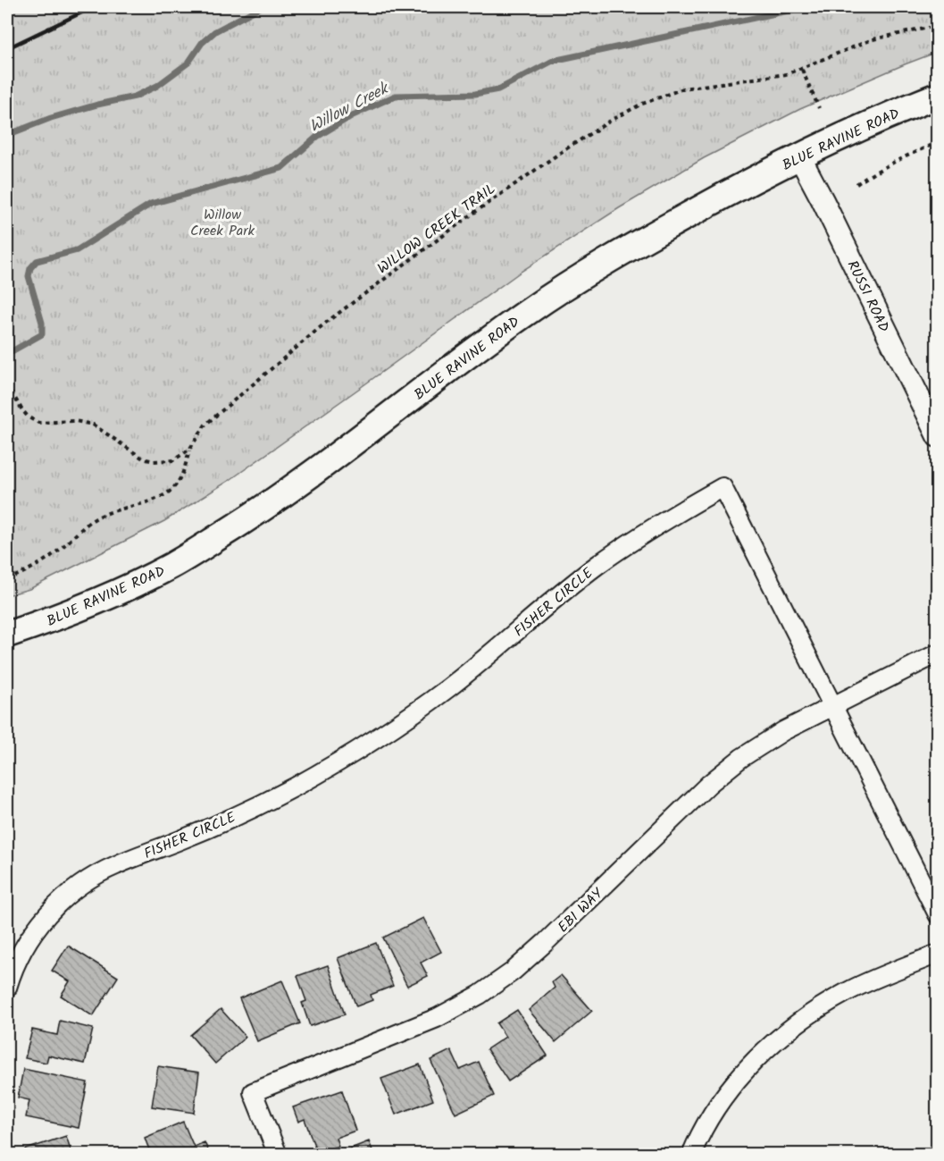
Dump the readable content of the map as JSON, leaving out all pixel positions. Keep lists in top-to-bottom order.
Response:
{
  "streets": {
    "main road": ["BLUE RAVINE ROAD"],
    "street": ["RUSSI ROAD", "FISHER CIRCLE", "EBI WAY"],
    "path": ["WILLOW CREEK TRAIL"]
  },
  "crossings": [
    ["BLUE RAVINE ROAD", "RUSSI ROAD"],
    ["FISHER CIRCLE", "EBI WAY"]
  ],
  "water": ["Willow Creek"],
  "parks": ["Willow Creek Park"]
}
